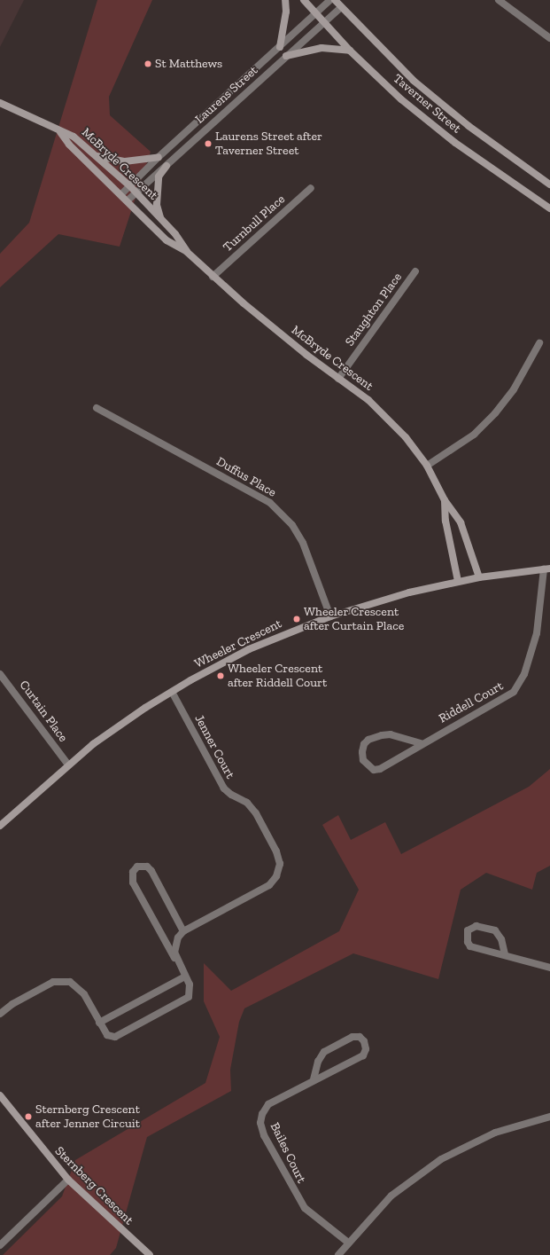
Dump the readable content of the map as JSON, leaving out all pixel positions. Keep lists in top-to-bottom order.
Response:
{
  "streets": {
    "street": [
      "Laurens Street",
      "Taverner Street",
      "McBryde Crescent",
      "Turnbull Place",
      "Staughton Place",
      "Duffus Place",
      "Wheeler Crescent",
      "Riddell Court",
      "Curtain Place",
      "Jenner Court",
      "Bailes Court",
      "Sternberg Crescent"
    ]
  },
  "crossings": [
    ["Laurens Street", "Taverner Street"],
    ["Laurens Street", "McBryde Crescent"],
    ["McBryde Crescent", "Turnbull Place"],
    ["McBryde Crescent", "Staughton Place"],
    ["McBryde Crescent", "Wheeler Crescent"],
    ["Duffus Place", "Wheeler Crescent"],
    ["Wheeler Crescent", "Riddell Court"],
    ["Wheeler Crescent", "Curtain Place"],
    ["Wheeler Crescent", "Jenner Court"]
  ],
  "places": [
    "St Matthews",
    "Laurens Street after Taverner Street",
    "Wheeler Crescent after Curtain Place",
    "Wheeler Crescent after Riddell Court",
    "Sternberg Crescent after Jenner Circuit"
  ]
}
